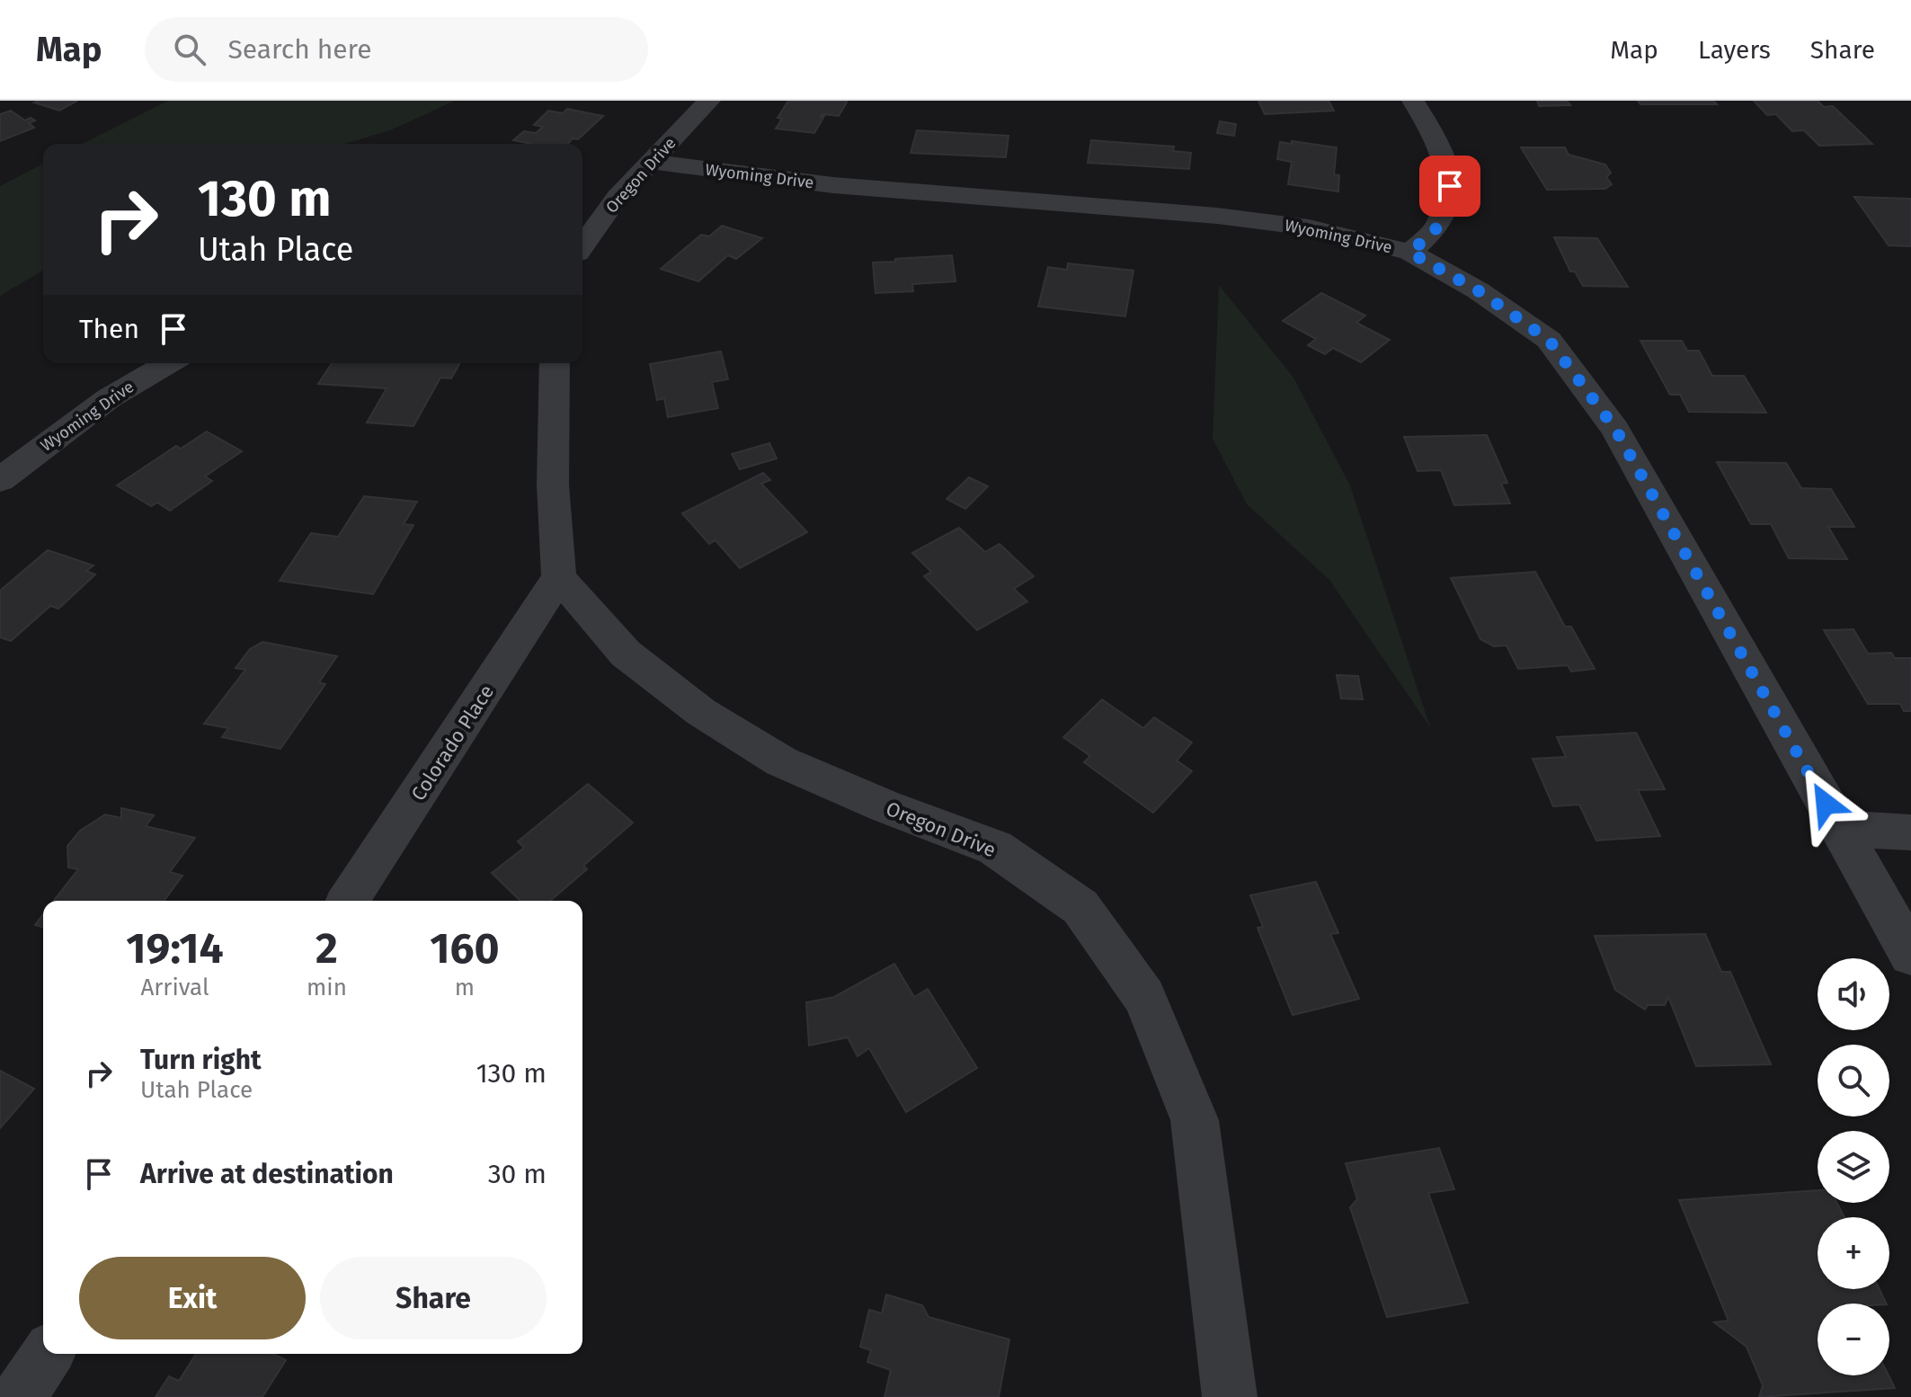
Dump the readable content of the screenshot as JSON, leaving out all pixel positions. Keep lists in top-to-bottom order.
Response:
{
  "streets": {
    "street": ["Oregon Drive", "Wyoming Drive", "Colorado Place"]
  },
  "crossings": [
    ["Oregon Drive", "Wyoming Drive"],
    ["Oregon Drive", "Colorado Place"]
  ],
  "page": {
    "header": "Map",
    "search": "Search here",
    "nav": ["Map", "Layers", "Share"],
    "turn": ["130 m", "Utah Place"],
    "then": "Then",
    "eta": [
      "19:14",
      "Arrival",
      "2",
      "min",
      "160",
      "m"
    ],
    "map_buttons": ["+", "−"],
    "list": [
      {
        "name": "Turn right",
        "note": "Utah Place",
        "value": "130 m"
      },
      {
        "name": "Arrive at destination",
        "value": "30 m"
      }
    ],
    "buttons": ["Exit", "Share"]
  }
}
